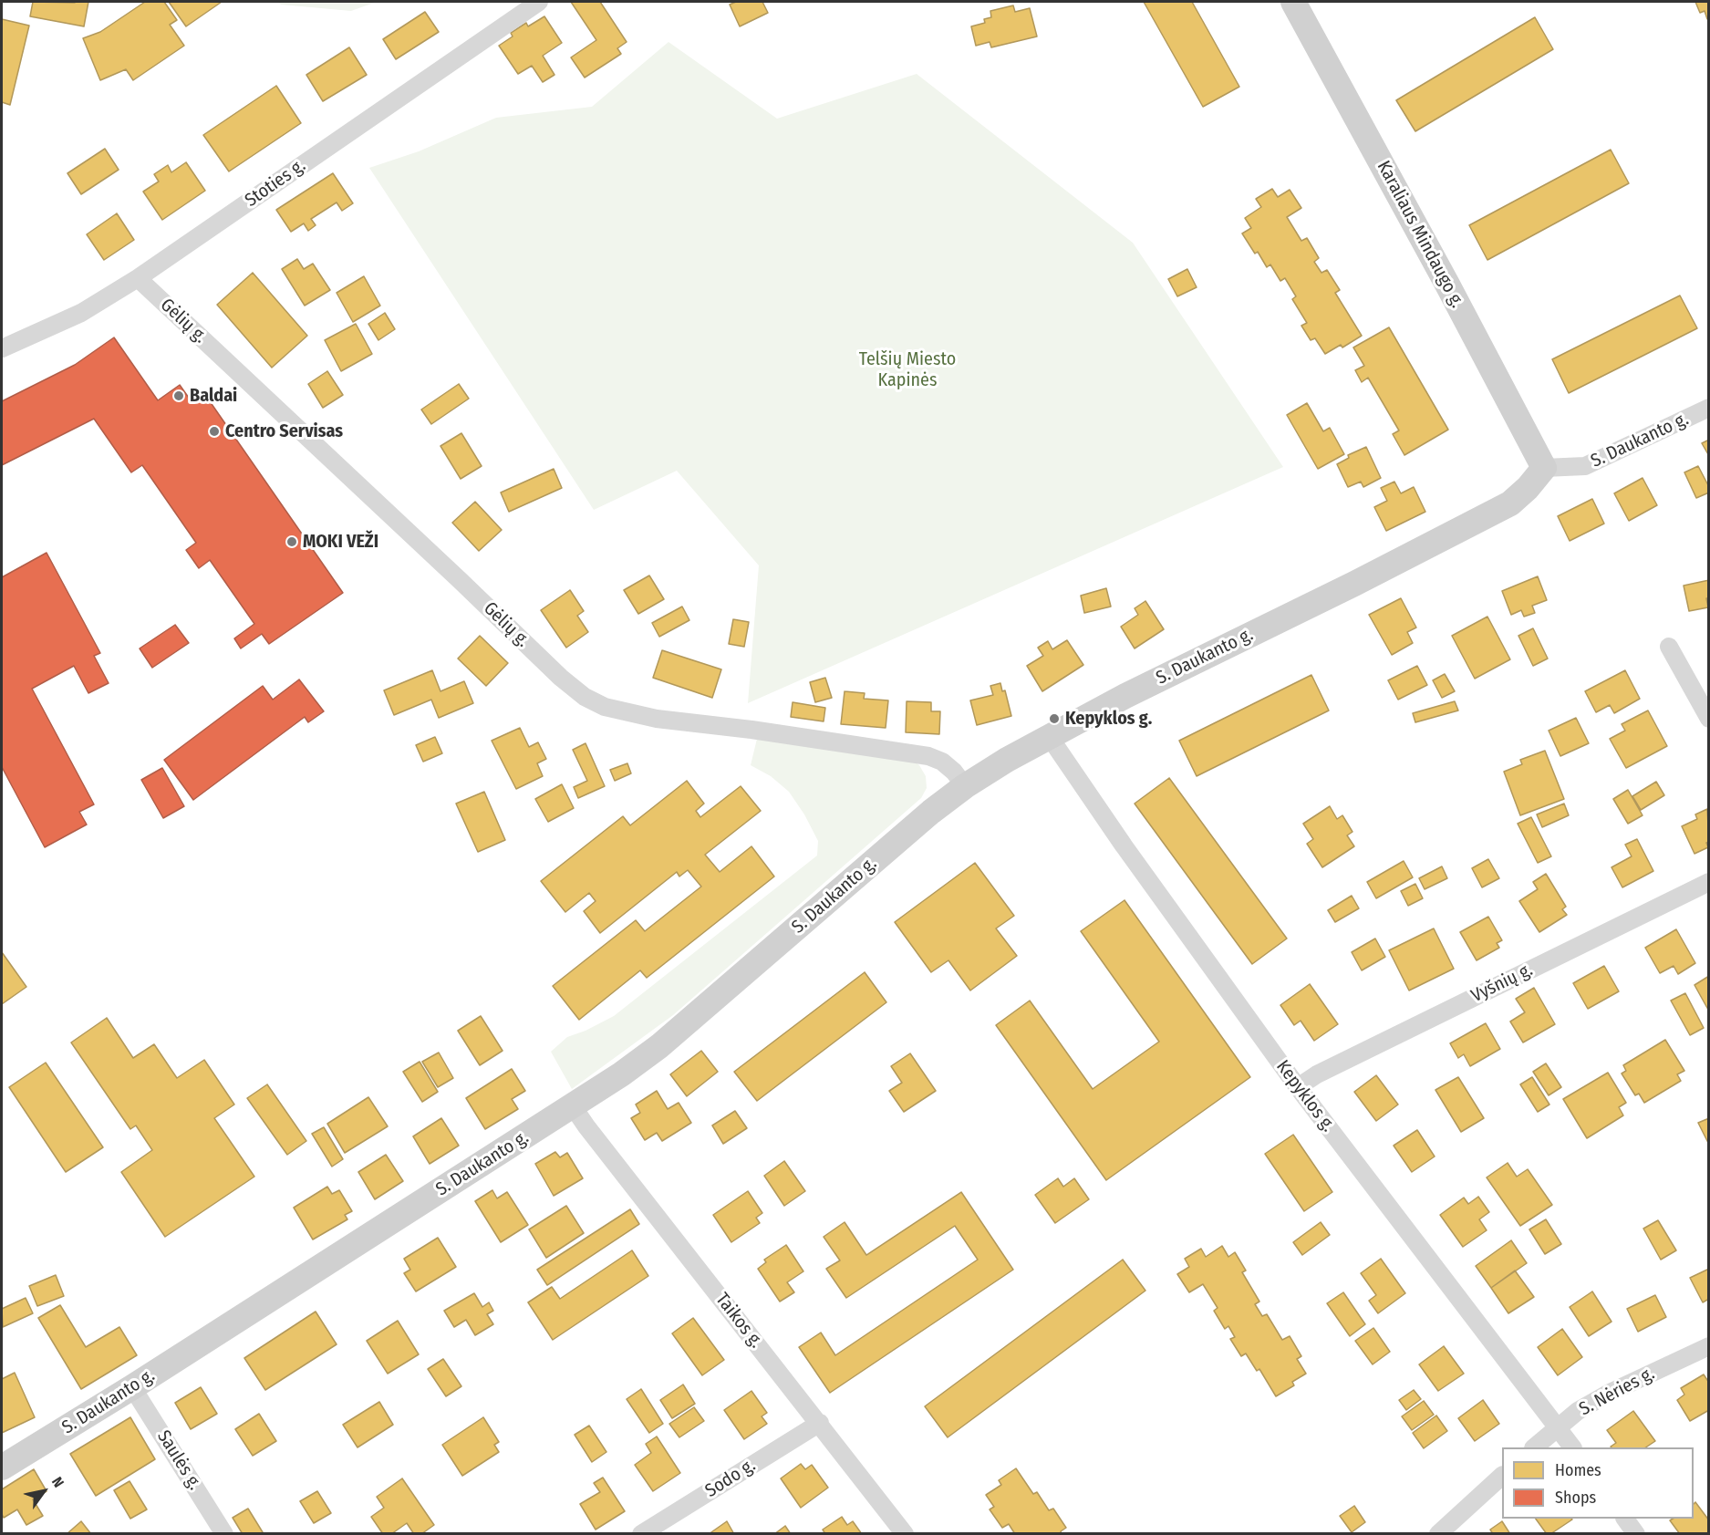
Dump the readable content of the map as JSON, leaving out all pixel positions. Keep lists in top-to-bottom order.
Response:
{
  "streets": {
    "main road": ["Karaliaus Mindaugo g.", "S. Daukanto g."],
    "street": [
      "Stoties g.",
      "Gėlių g.",
      "Vyšnių g.",
      "Kepyklos g.",
      "Taikos g.",
      "S. Nėries g.",
      "Saulės g.",
      "Sodo g."
    ]
  },
  "crossings": [
    ["Stoties g.", "Gėlių g."],
    ["Karaliaus Mindaugo g.", "S. Daukanto g."],
    ["Gėlių g.", "S. Daukanto g."],
    ["S. Daukanto g.", "Kepyklos g."],
    ["S. Daukanto g.", "Taikos g."],
    ["S. Daukanto g.", "Saulės g."],
    ["Vyšnių g.", "Kepyklos g."],
    ["Kepyklos g.", "S. Nėries g."],
    ["Taikos g.", "Sodo g."]
  ],
  "parks": ["Telšių Miesto Kapinės"],
  "places": [
    "Baldai",
    "Centro Servisas",
    "MOKI VEŽI",
    "Kepyklos g."
  ],
  "legend": ["Homes", "Shops"],
  "north": "top right"
}
